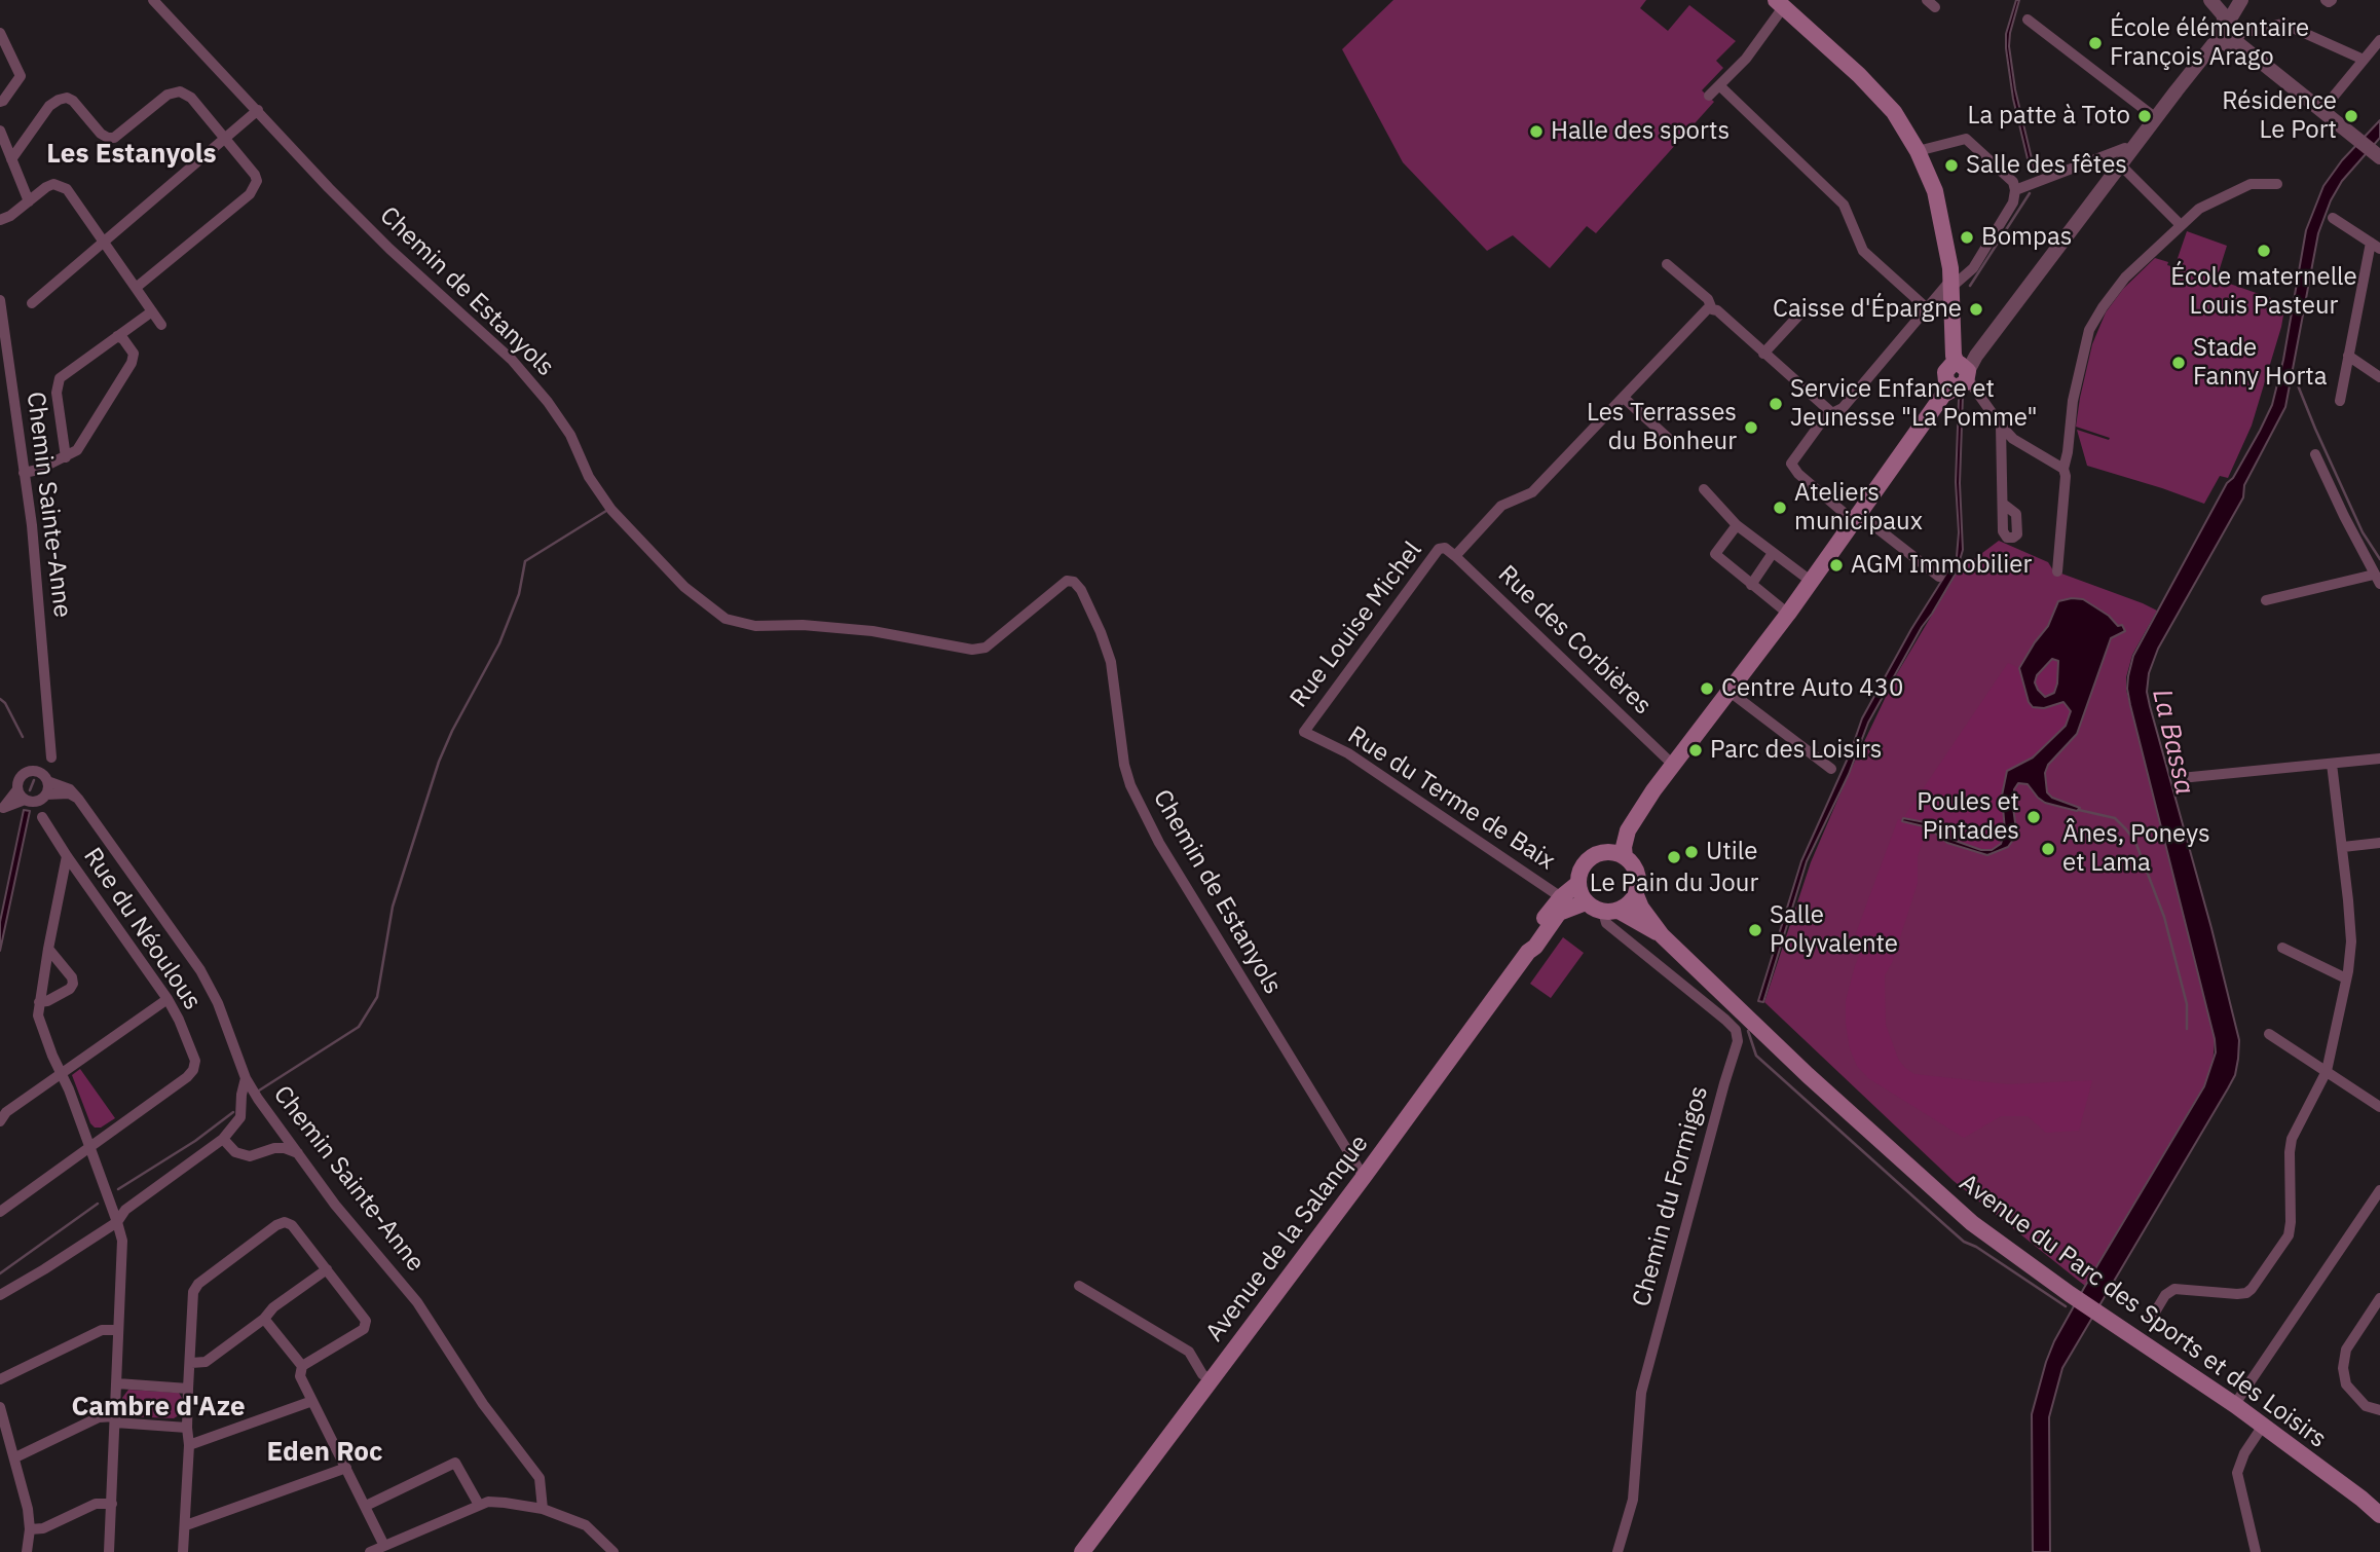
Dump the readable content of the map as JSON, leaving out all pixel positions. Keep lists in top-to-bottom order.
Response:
{
  "streets": {
    "main road": ["Avenue de la Salanque", "Avenue du Parc des Sports et des Loisirs"],
    "street": [
      "Chemin de Estanyols",
      "Chemin Sainte-Anne",
      "Rue Louise Michel",
      "Rue des Corbières",
      "Rue du Terme de Baix",
      "Rue du Néoulous",
      "Chemin du Formigos"
    ]
  },
  "crossings": [
    ["Chemin de Estanyols", "Avenue de la Salanque"],
    ["Rue Louise Michel", "Rue des Corbières"],
    ["Rue Louise Michel", "Rue du Terme de Baix"],
    ["Rue du Terme de Baix", "Chemin du Formigos"],
    ["Rue du Terme de Baix", "Avenue de la Salanque"],
    ["Rue du Terme de Baix", "Avenue du Parc des Sports et des Loisirs"],
    ["Chemin du Formigos", "Avenue de la Salanque"],
    ["Chemin du Formigos", "Avenue du Parc des Sports et des Loisirs"],
    ["Avenue de la Salanque", "Avenue du Parc des Sports et des Loisirs"]
  ],
  "districts": ["Les Estanyols", "Cambre d'Aze", "Eden Roc"],
  "water": ["La Bassa"],
  "places": [
    "École élémentaire François Arago",
    "La patte à Toto",
    "Résidence Le Port",
    "Halle des sports",
    "Salle des fêtes",
    "Bompas",
    "École maternelle Louis Pasteur",
    "Caisse d'Épargne",
    "Stade Fanny Horta",
    "Service Enfance et Jeunesse \"La Pomme\"",
    "Les Terrasses du Bonheur",
    "Ateliers municipaux",
    "AGM Immobilier",
    "Centre Auto 430",
    "Parc des Loisirs",
    "Poules et Pintades",
    "Ânes, Poneys et Lama",
    "Utile",
    "Le Pain du Jour",
    "Salle Polyvalente"
  ]
}
